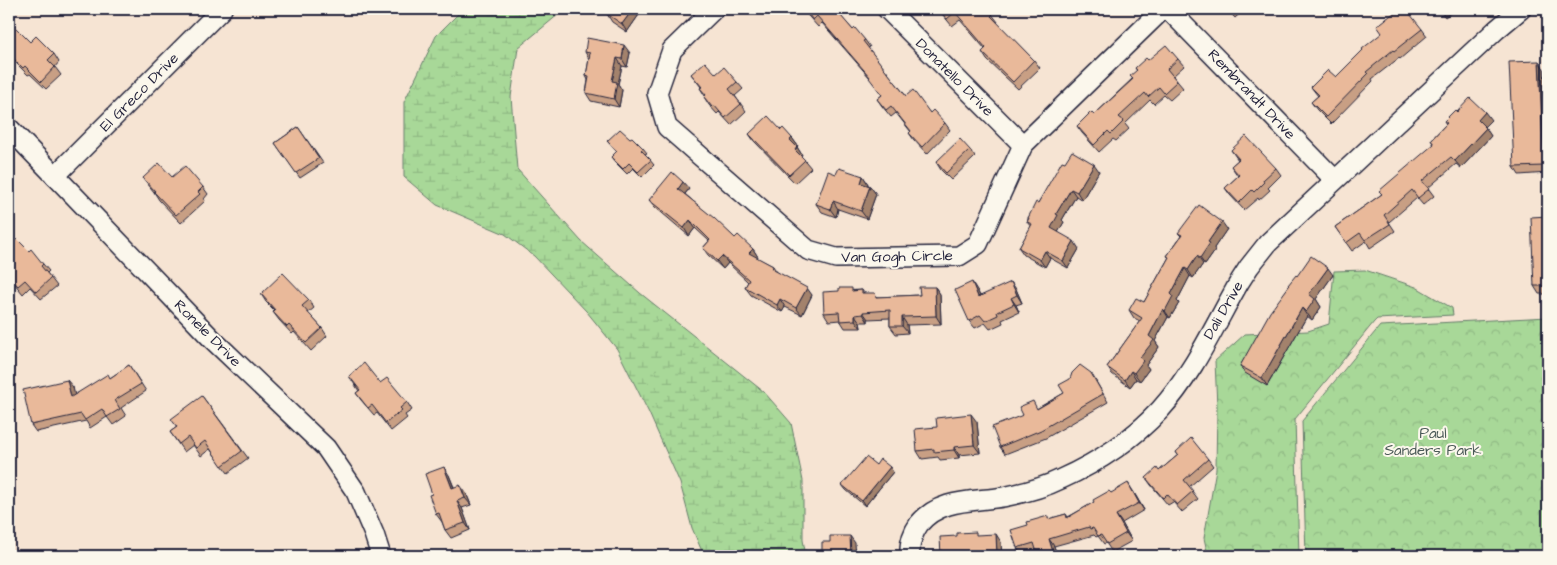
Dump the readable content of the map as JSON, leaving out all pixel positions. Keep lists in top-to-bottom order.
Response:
{
  "streets": {
    "street": [
      "Donatello Drive",
      "El Greco Drive",
      "Rembrandt Drive",
      "Van Gogh Circle",
      "Dali Drive",
      "Ronele Drive"
    ]
  },
  "crossings": [
    ["Donatello Drive", "Van Gogh Circle"],
    ["El Greco Drive", "Ronele Drive"],
    ["Rembrandt Drive", "Dali Drive"]
  ],
  "parks": ["Paul Sanders Park"]
}
